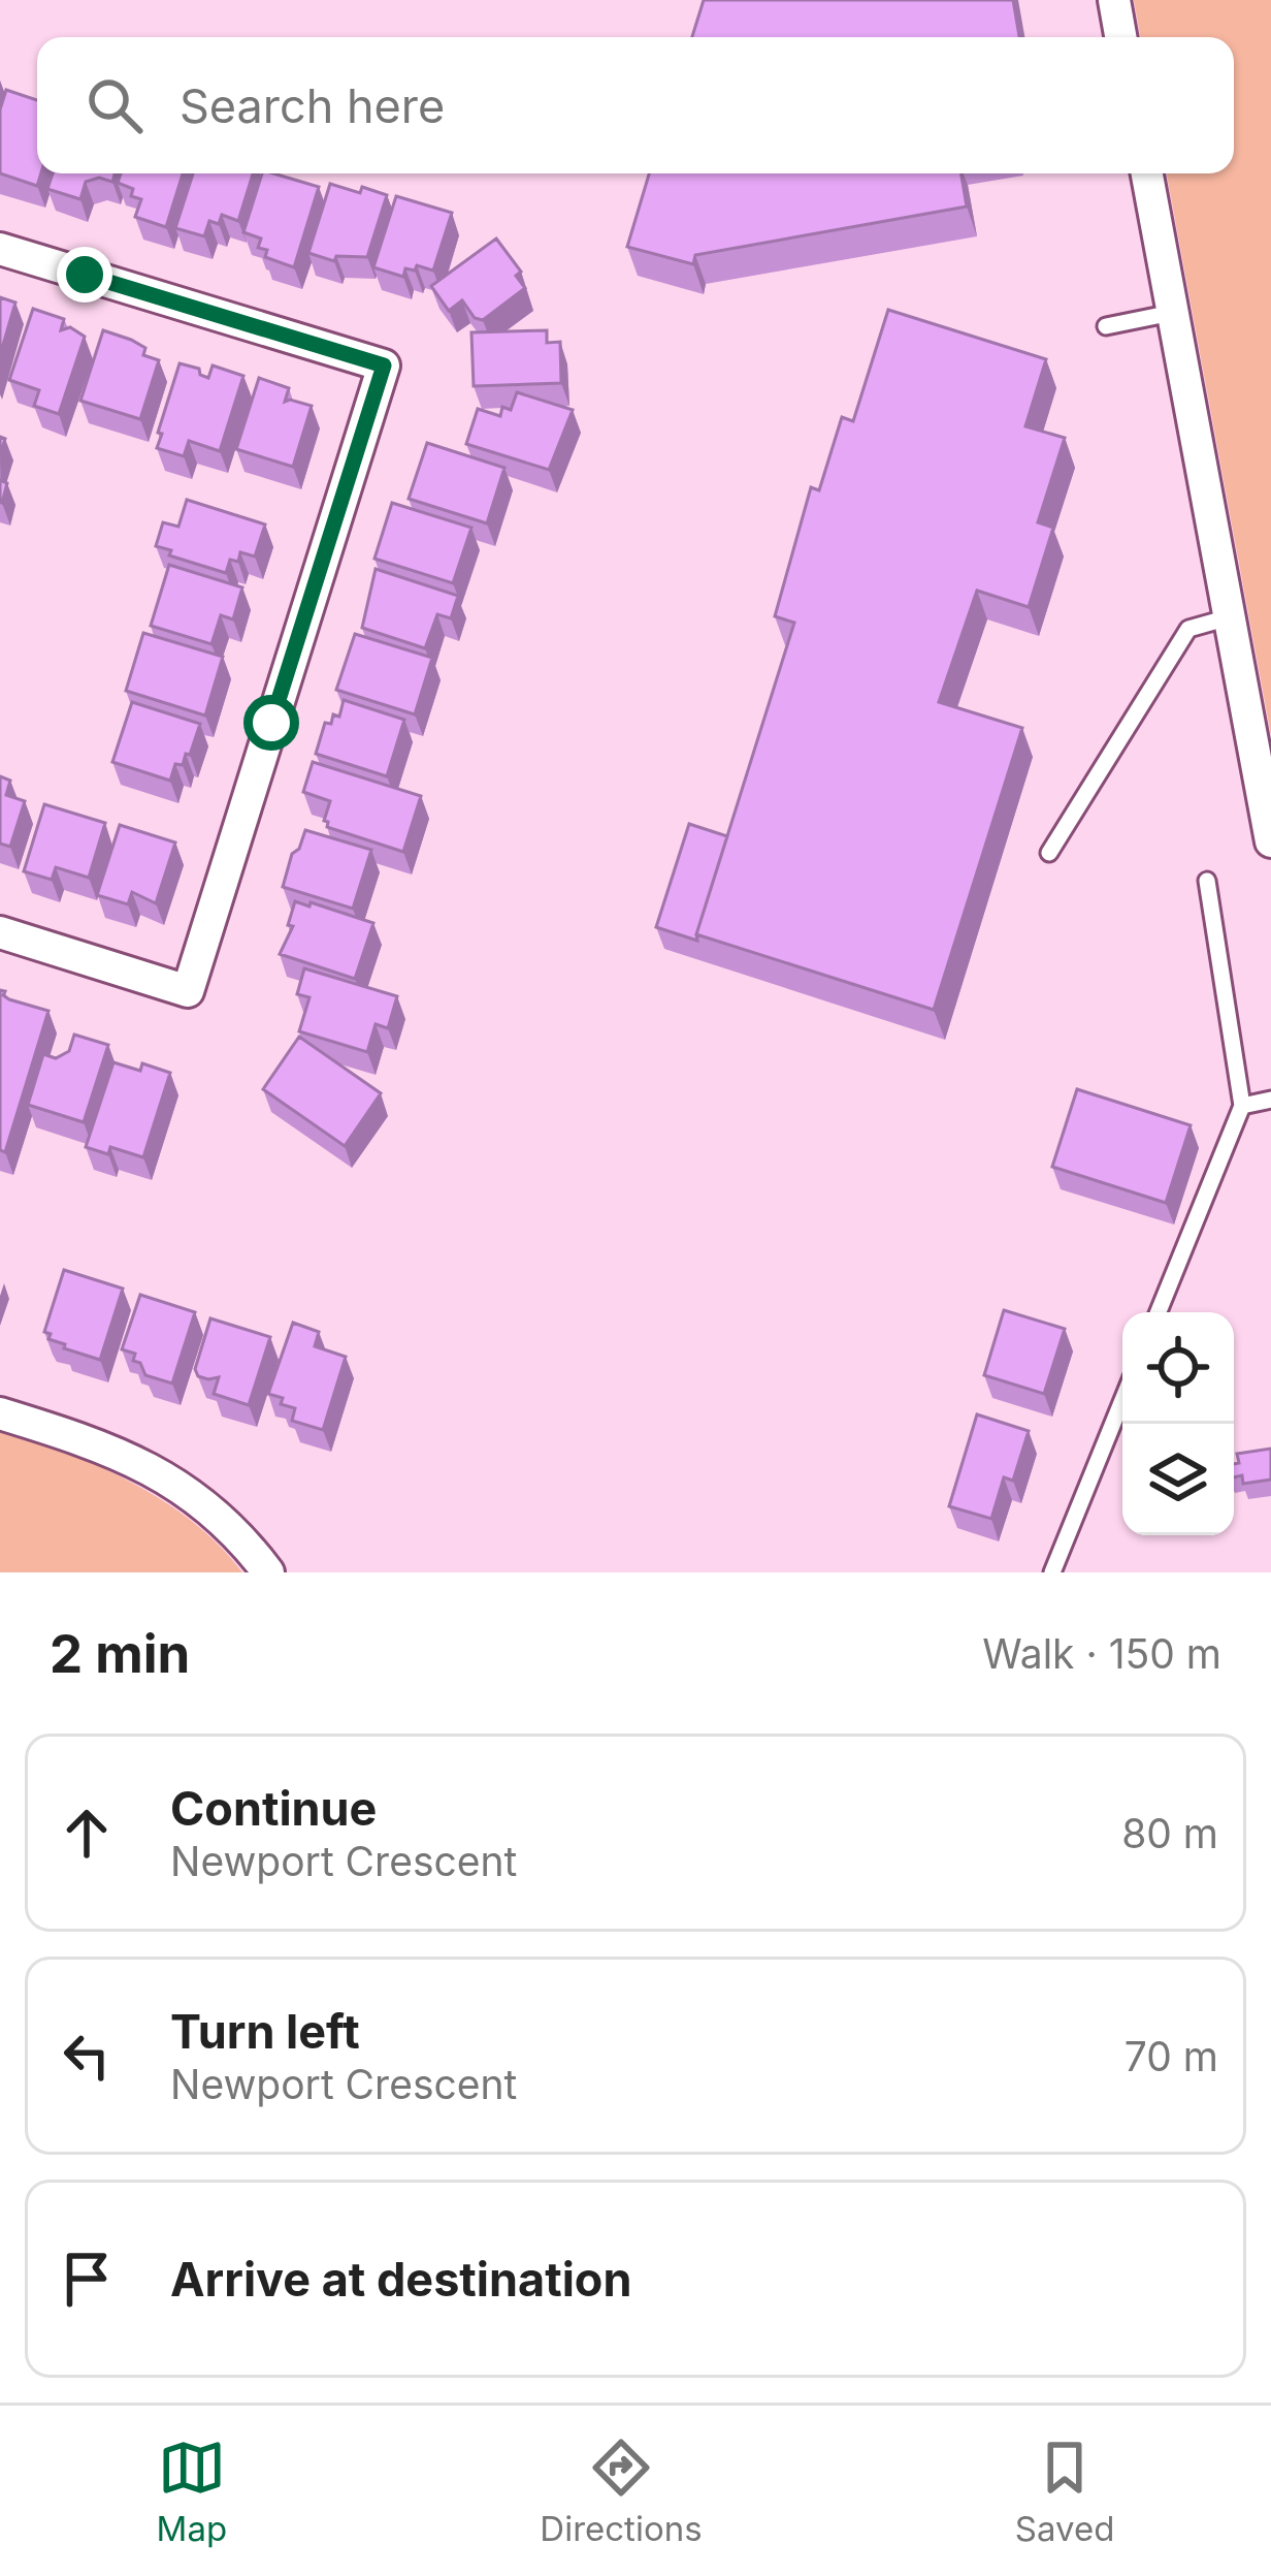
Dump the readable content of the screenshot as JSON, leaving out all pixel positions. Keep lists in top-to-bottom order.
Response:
{
  "page": {
    "search": "Search here",
    "heading": ["2 min", "Walk · 150 m"],
    "list": [
      ["Continue", "Newport Crescent", "80 m"],
      ["Turn left", "Newport Crescent", "70 m"],
      "Arrive at destination"
    ],
    "nav": ["Map", "Directions", "Saved"]
  }
}
